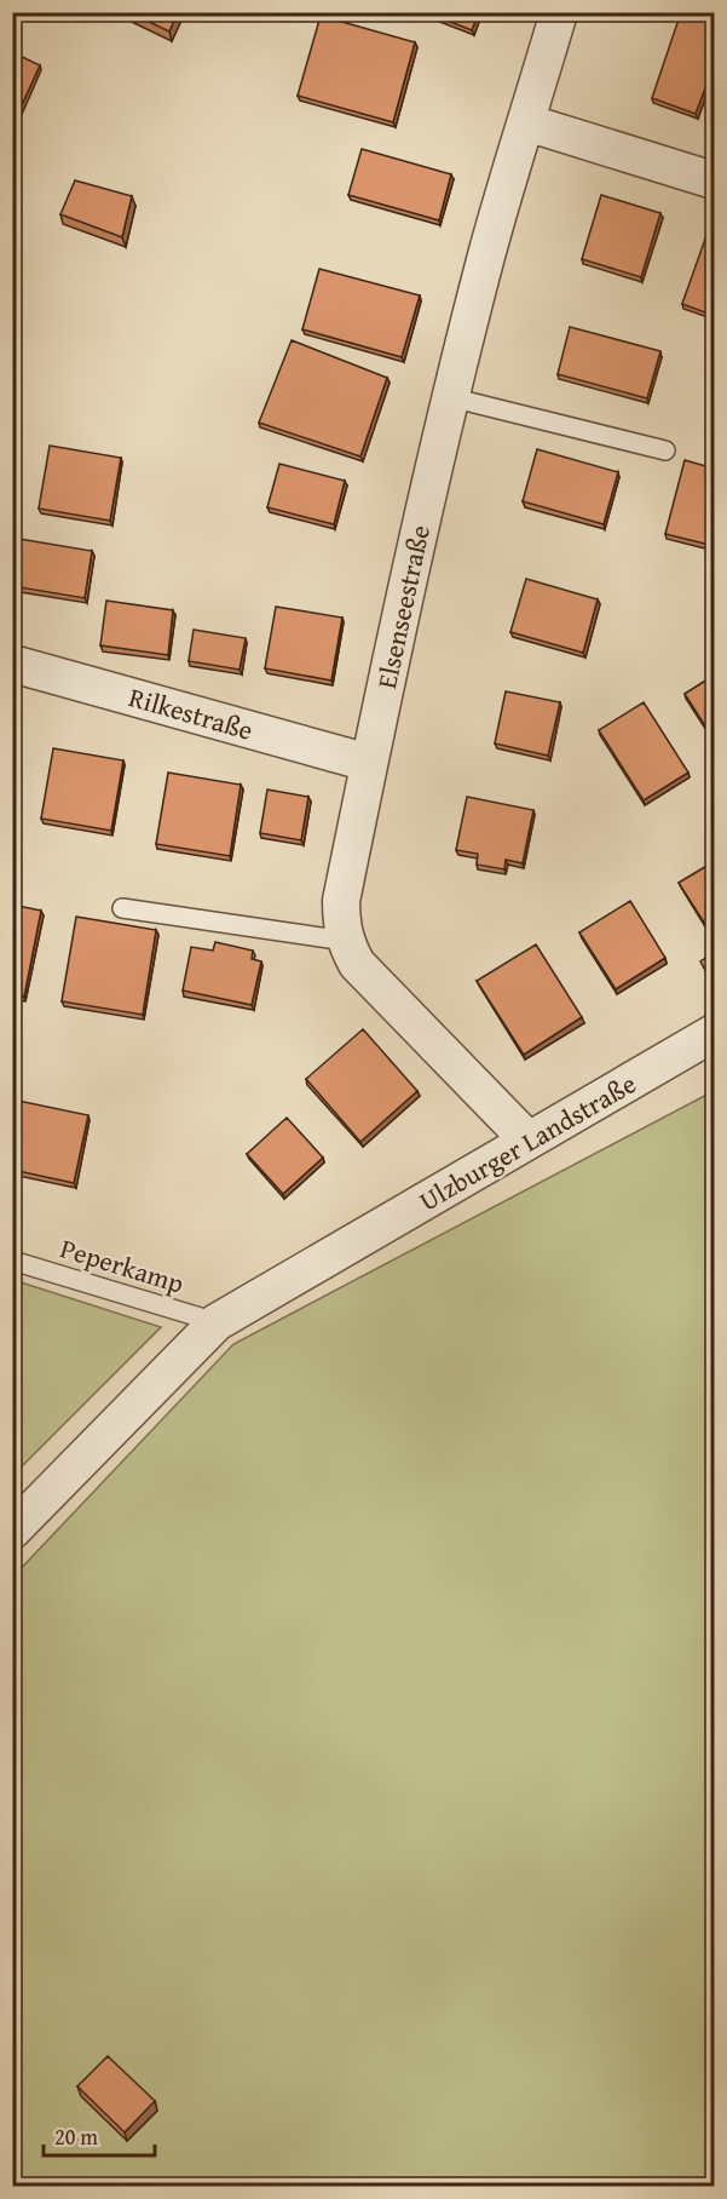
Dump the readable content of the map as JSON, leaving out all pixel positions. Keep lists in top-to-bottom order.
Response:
{
  "streets": {
    "street": ["Elsenseestraße", "Rilkestraße", "Ulzburger Landstraße"],
    "lane": ["Peperkamp"]
  },
  "crossings": [
    ["Elsenseestraße", "Rilkestraße"],
    ["Elsenseestraße", "Ulzburger Landstraße"],
    ["Ulzburger Landstraße", "Peperkamp"]
  ],
  "scale_bar": "20 m"
}
